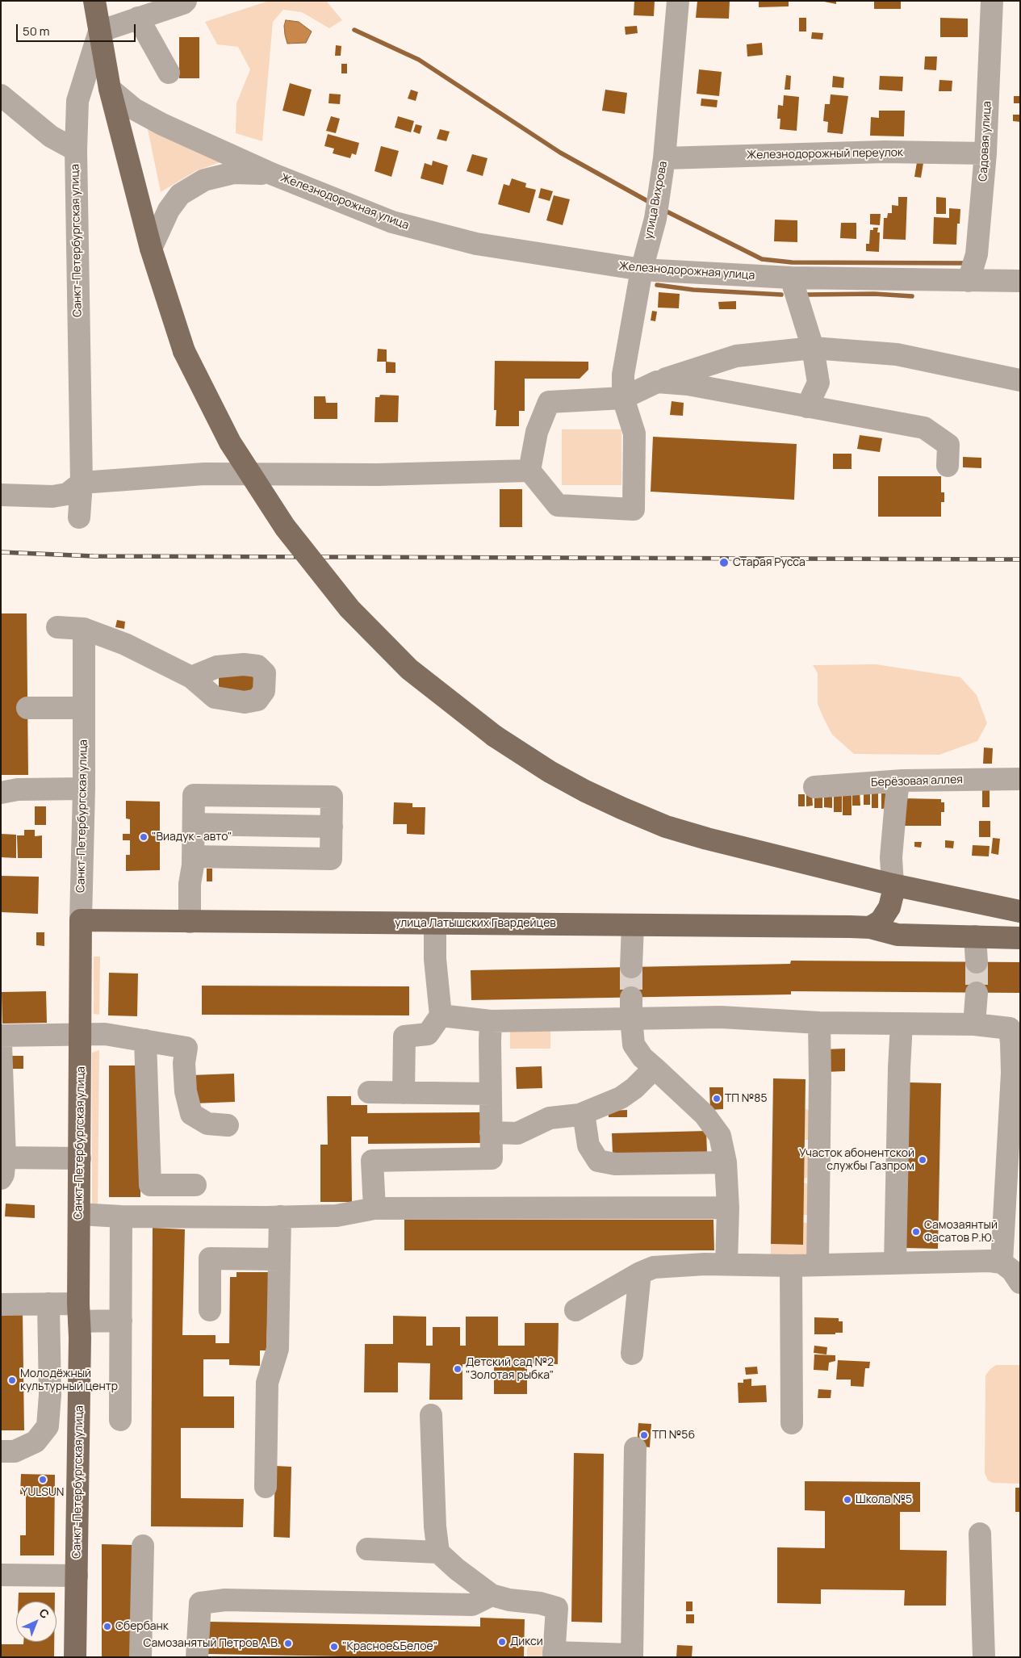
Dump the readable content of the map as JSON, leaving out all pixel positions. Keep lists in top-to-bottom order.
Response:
{
  "streets": {
    "main road": ["Санкт-Петербургская улица", "улица Латышских Гвардейцев"],
    "street": [
      "Садовая улица",
      "Железнодорожный переулок",
      "улица Вихрова",
      "Железнодорожная улица",
      "Берёзовая аллея"
    ]
  },
  "crossings": [
    ["Садовая улица", "Железнодорожный переулок"],
    ["Садовая улица", "Железнодорожная улица"],
    ["Железнодорожный переулок", "улица Вихрова"],
    ["улица Вихрова", "Железнодорожная улица"],
    ["Санкт-Петербургская улица", "улица Латышских Гвардейцев"]
  ],
  "places": [
    "Старая Русса",
    "\"Виадук - авто\"",
    "ТП №85",
    "Участок абонентской службы Газпром",
    "Самозаянтый Фасатов Р.Ю.",
    "Детский сад №2 \"Золотая рыбка\"",
    "Молодёжный культурный центр",
    "ТП №56",
    "YULSUN",
    "Школа №5",
    "Сбербанк",
    "Дикси",
    "Самозанятый Петров А.В.",
    "\"Красное&Белое\""
  ],
  "scale_bar": "50 m",
  "north": "top right"
}
